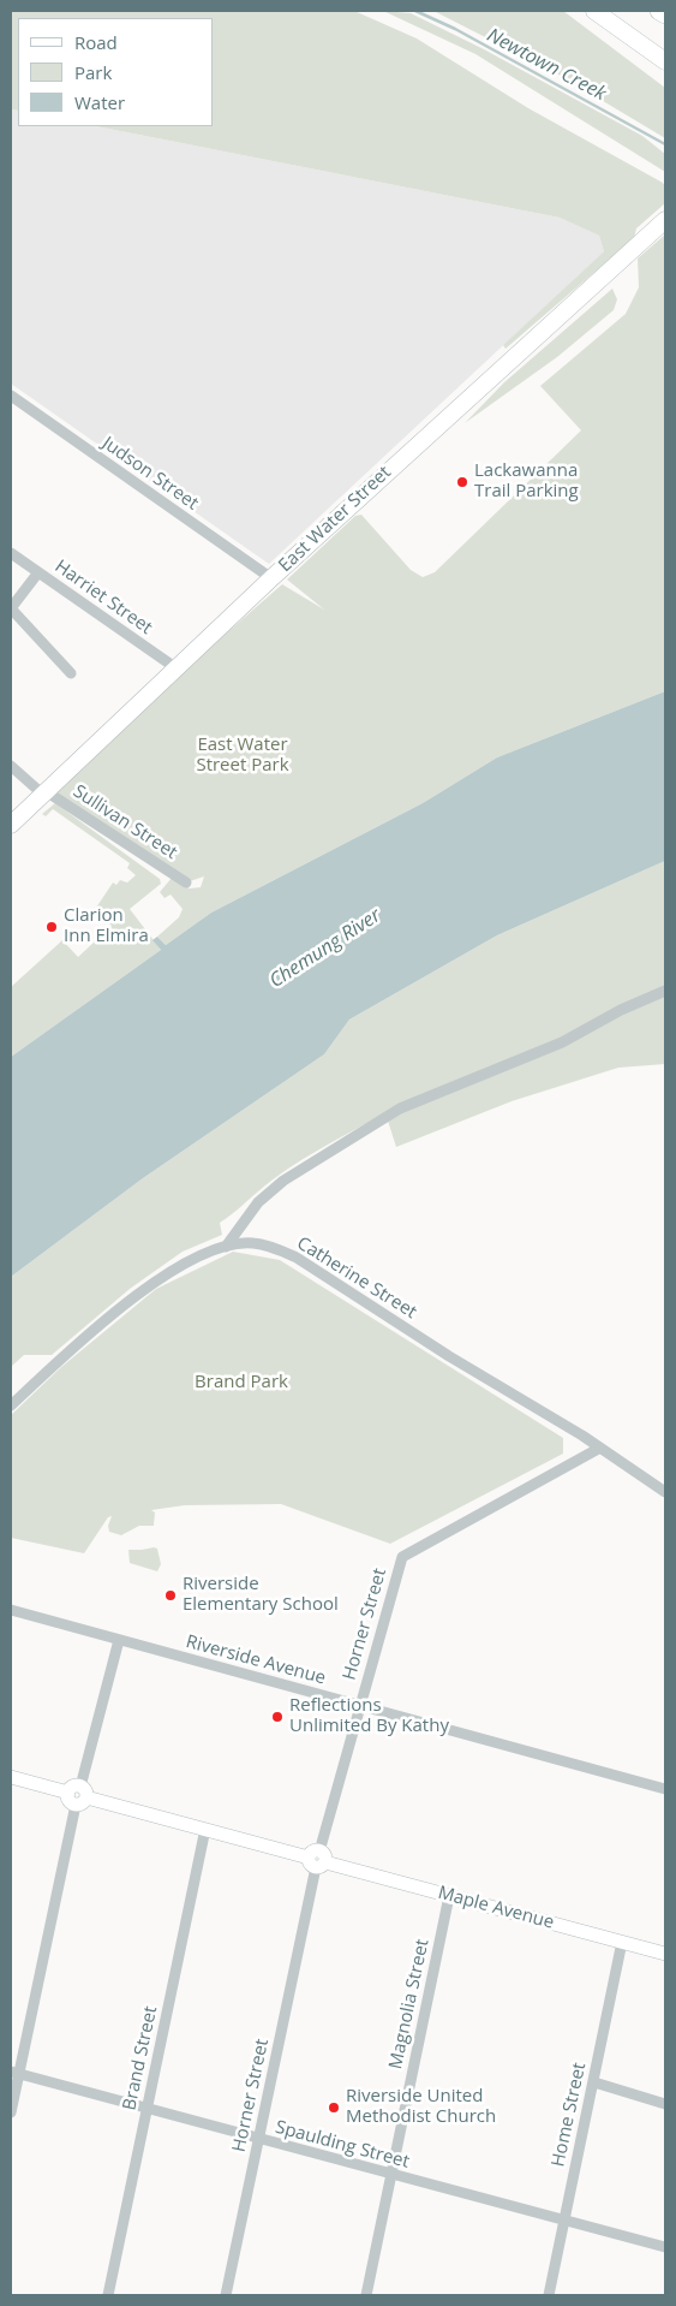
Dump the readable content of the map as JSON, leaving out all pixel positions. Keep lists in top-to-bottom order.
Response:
{
  "streets": {
    "main road": ["East Water Street", "Maple Avenue"],
    "street": [
      "Judson Street",
      "Harriet Street",
      "Sullivan Street",
      "Catherine Street",
      "Horner Street",
      "Riverside Avenue",
      "Magnolia Street",
      "Brand Street",
      "Home Street",
      "Spaulding Street"
    ]
  },
  "crossings": [
    ["Judson Street", "East Water Street"],
    ["East Water Street", "Harriet Street"],
    ["East Water Street", "Sullivan Street"],
    ["Catherine Street", "Horner Street"],
    ["Horner Street", "Riverside Avenue"],
    ["Horner Street", "Maple Avenue"],
    ["Horner Street", "Spaulding Street"],
    ["Maple Avenue", "Magnolia Street"],
    ["Maple Avenue", "Brand Street"],
    ["Maple Avenue", "Home Street"],
    ["Magnolia Street", "Spaulding Street"],
    ["Brand Street", "Spaulding Street"],
    ["Home Street", "Spaulding Street"]
  ],
  "water": ["Newtown Creek", "Chemung River"],
  "parks": ["East Water Street Park", "Brand Park"],
  "places": [
    "Lackawanna Trail Parking",
    "Clarion Inn Elmira",
    "Riverside Elementary School",
    "Reflections Unlimited By Kathy",
    "Riverside United Methodist Church"
  ],
  "legend": ["Road", "Park", "Water"]
}
